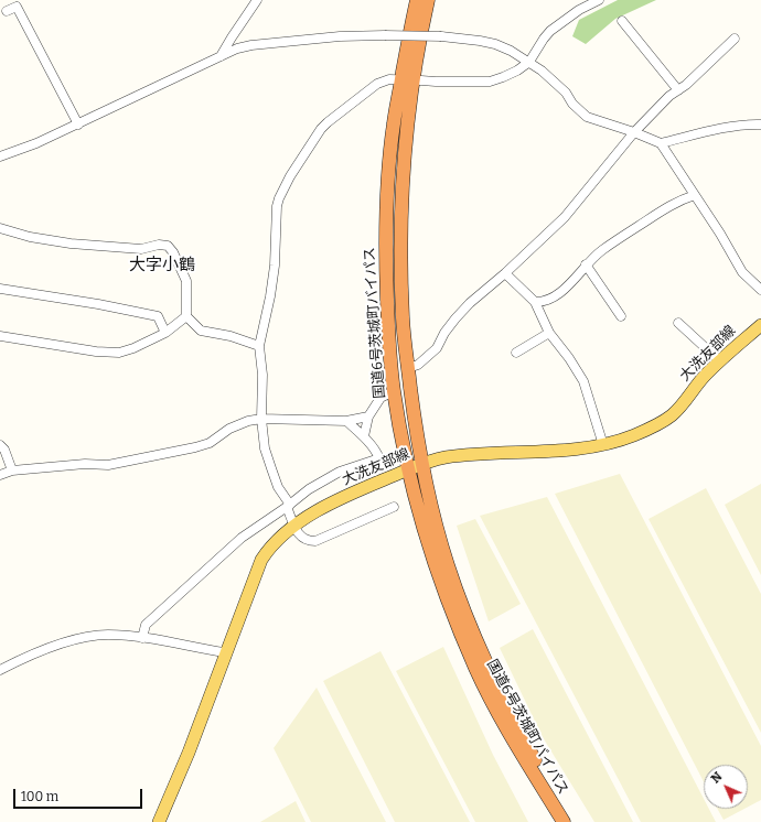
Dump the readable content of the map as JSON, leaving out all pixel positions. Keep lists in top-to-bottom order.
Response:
{
  "streets": {
    "highway": ["国道6号茨城町バイパス"],
    "main road": ["大洗友部線"]
  },
  "crossings": [
    ["国道6号茨城町バイパス", "大洗友部線"]
  ],
  "districts": ["大字小鶴"],
  "scale_bar": "100 m",
  "north": "top left"
}
